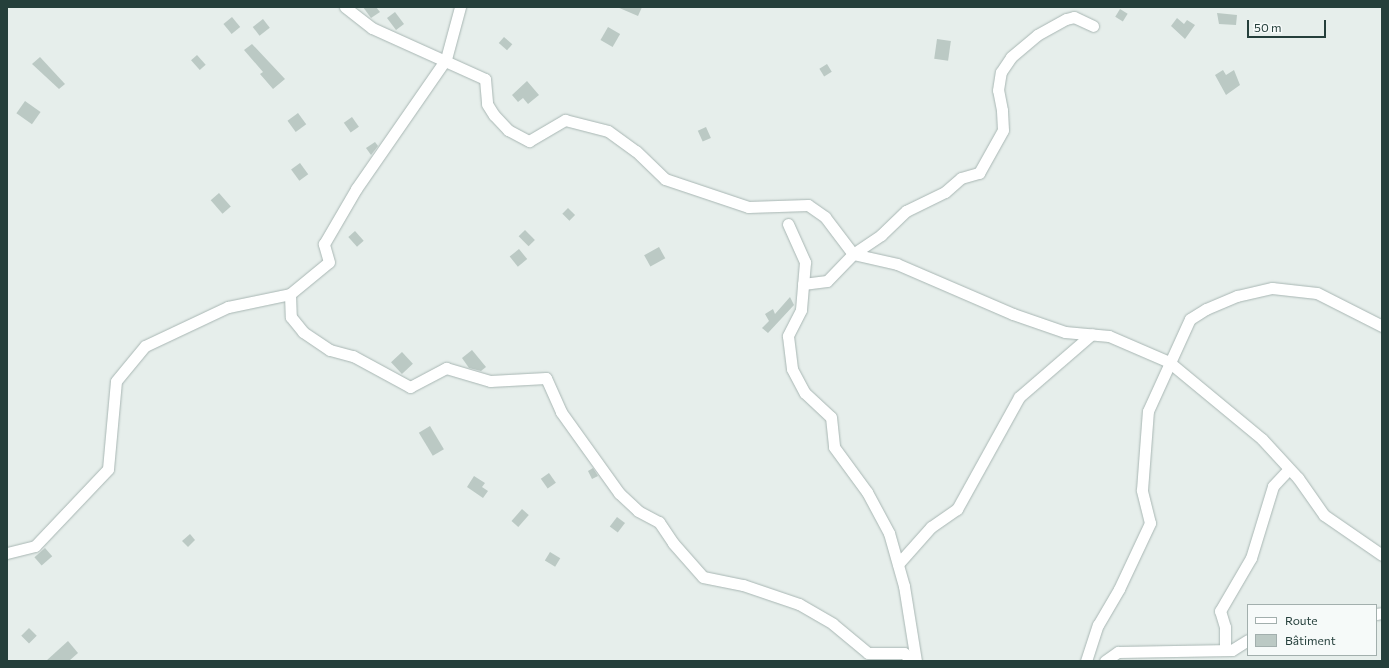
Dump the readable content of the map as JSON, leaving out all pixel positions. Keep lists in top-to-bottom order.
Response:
{
  "legend": ["Route", "Bâtiment"],
  "scale_bar": "50 m"
}
